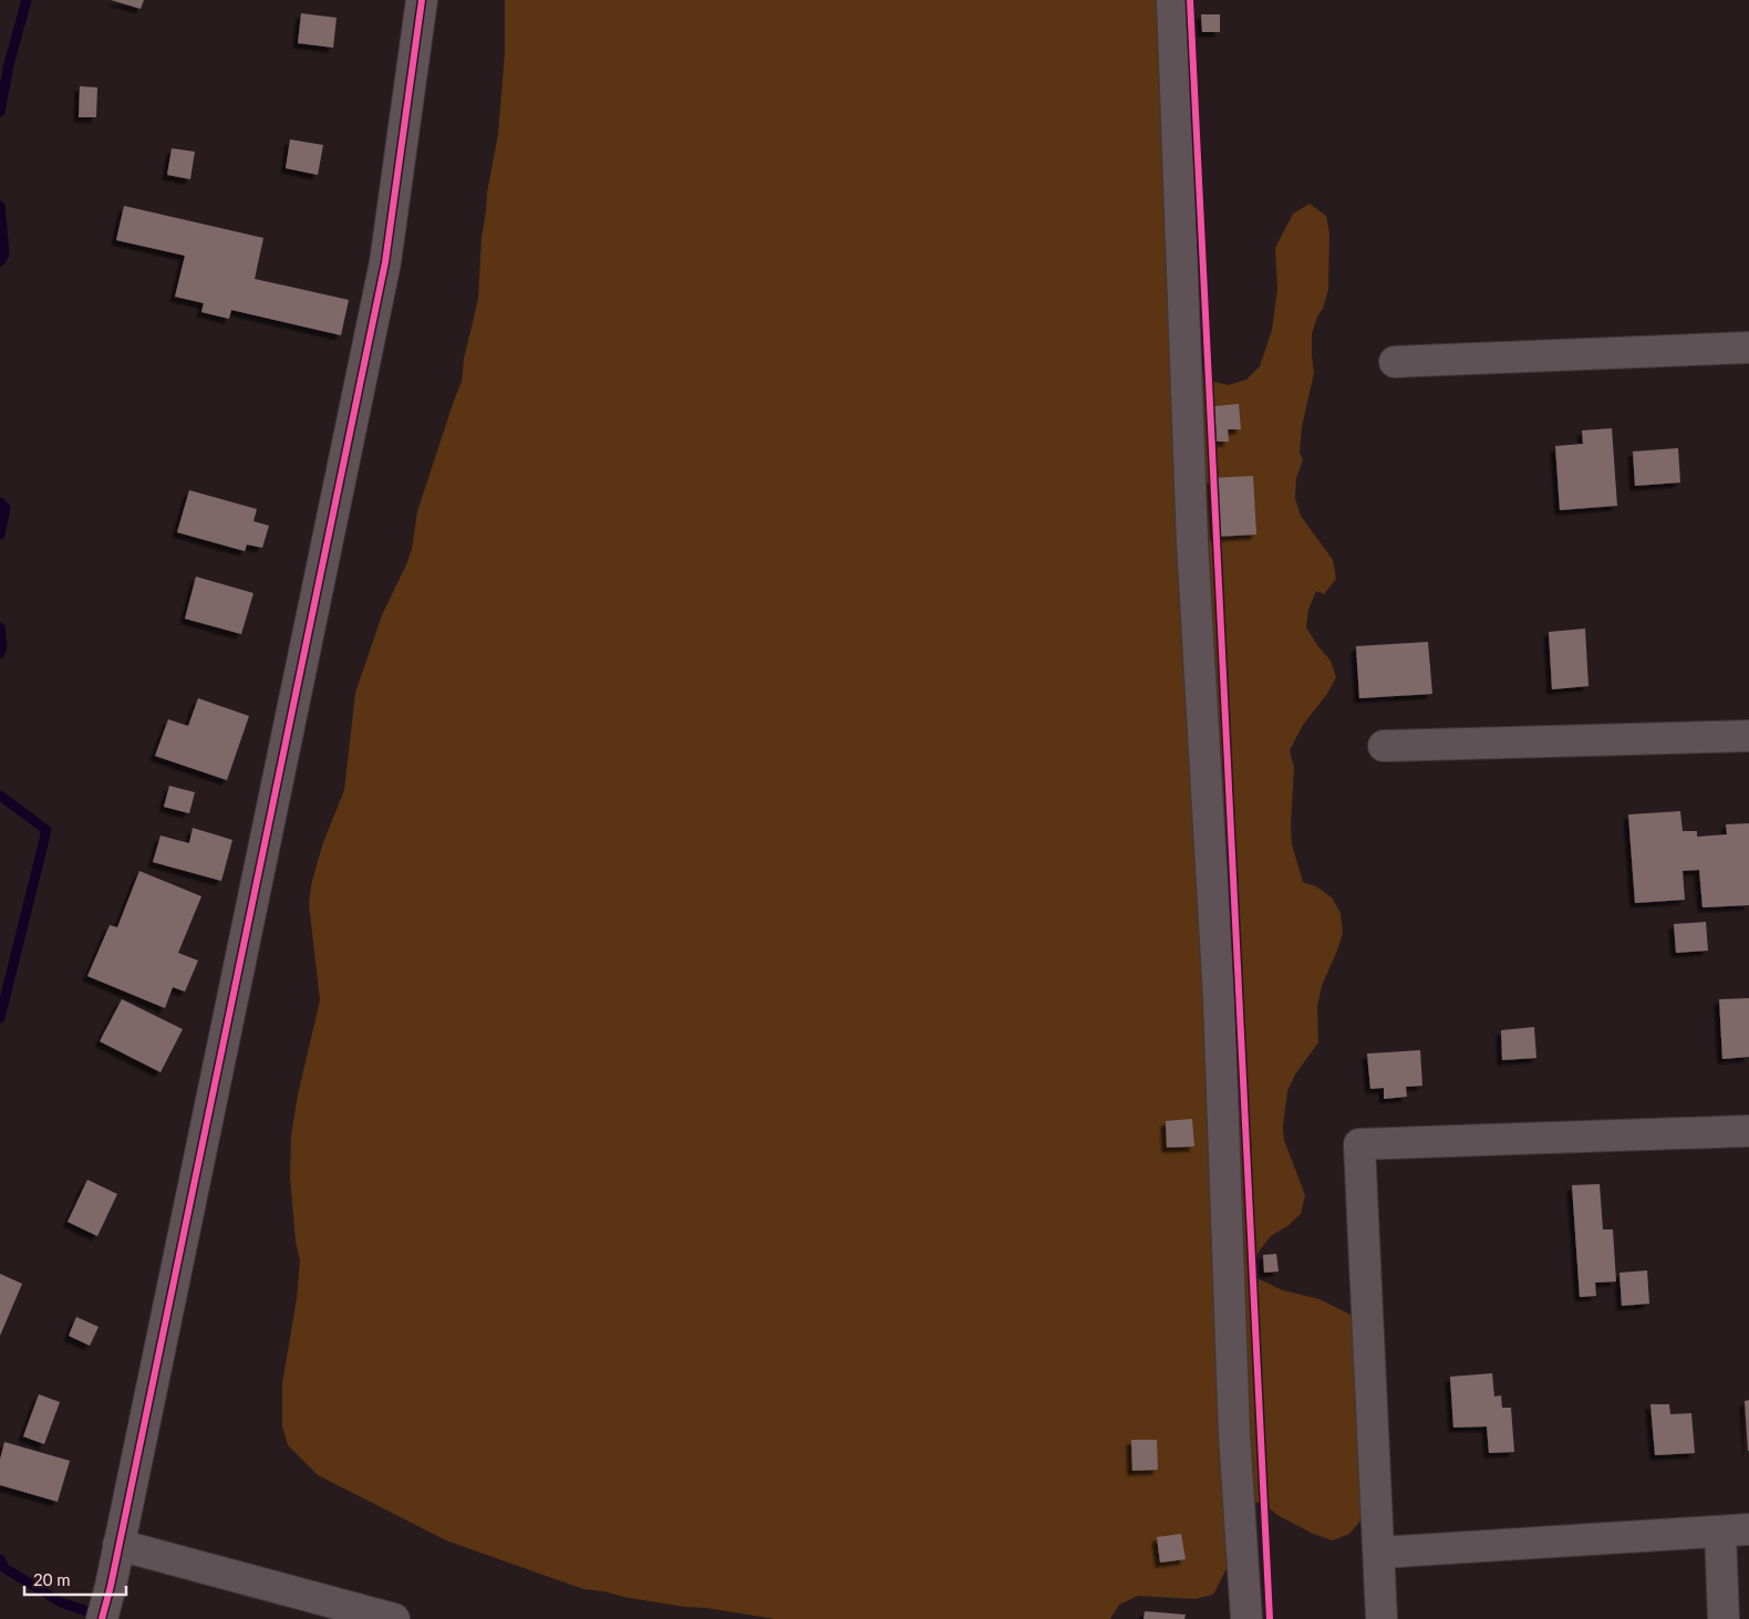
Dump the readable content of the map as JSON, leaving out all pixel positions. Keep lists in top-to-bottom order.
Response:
{
  "scale_bar": "20 m"
}
